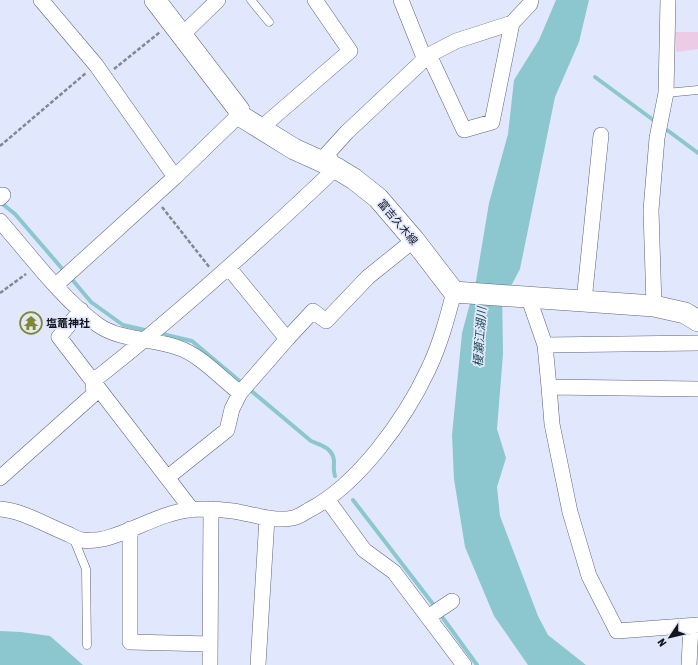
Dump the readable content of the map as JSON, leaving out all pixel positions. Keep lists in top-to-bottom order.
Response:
{
  "streets": {
    "main road": ["富吉久木線"]
  },
  "water": ["榎瀬江湖川"],
  "places": {
    "temple": ["塩竈神社"]
  },
  "north": "bottom left"
}
